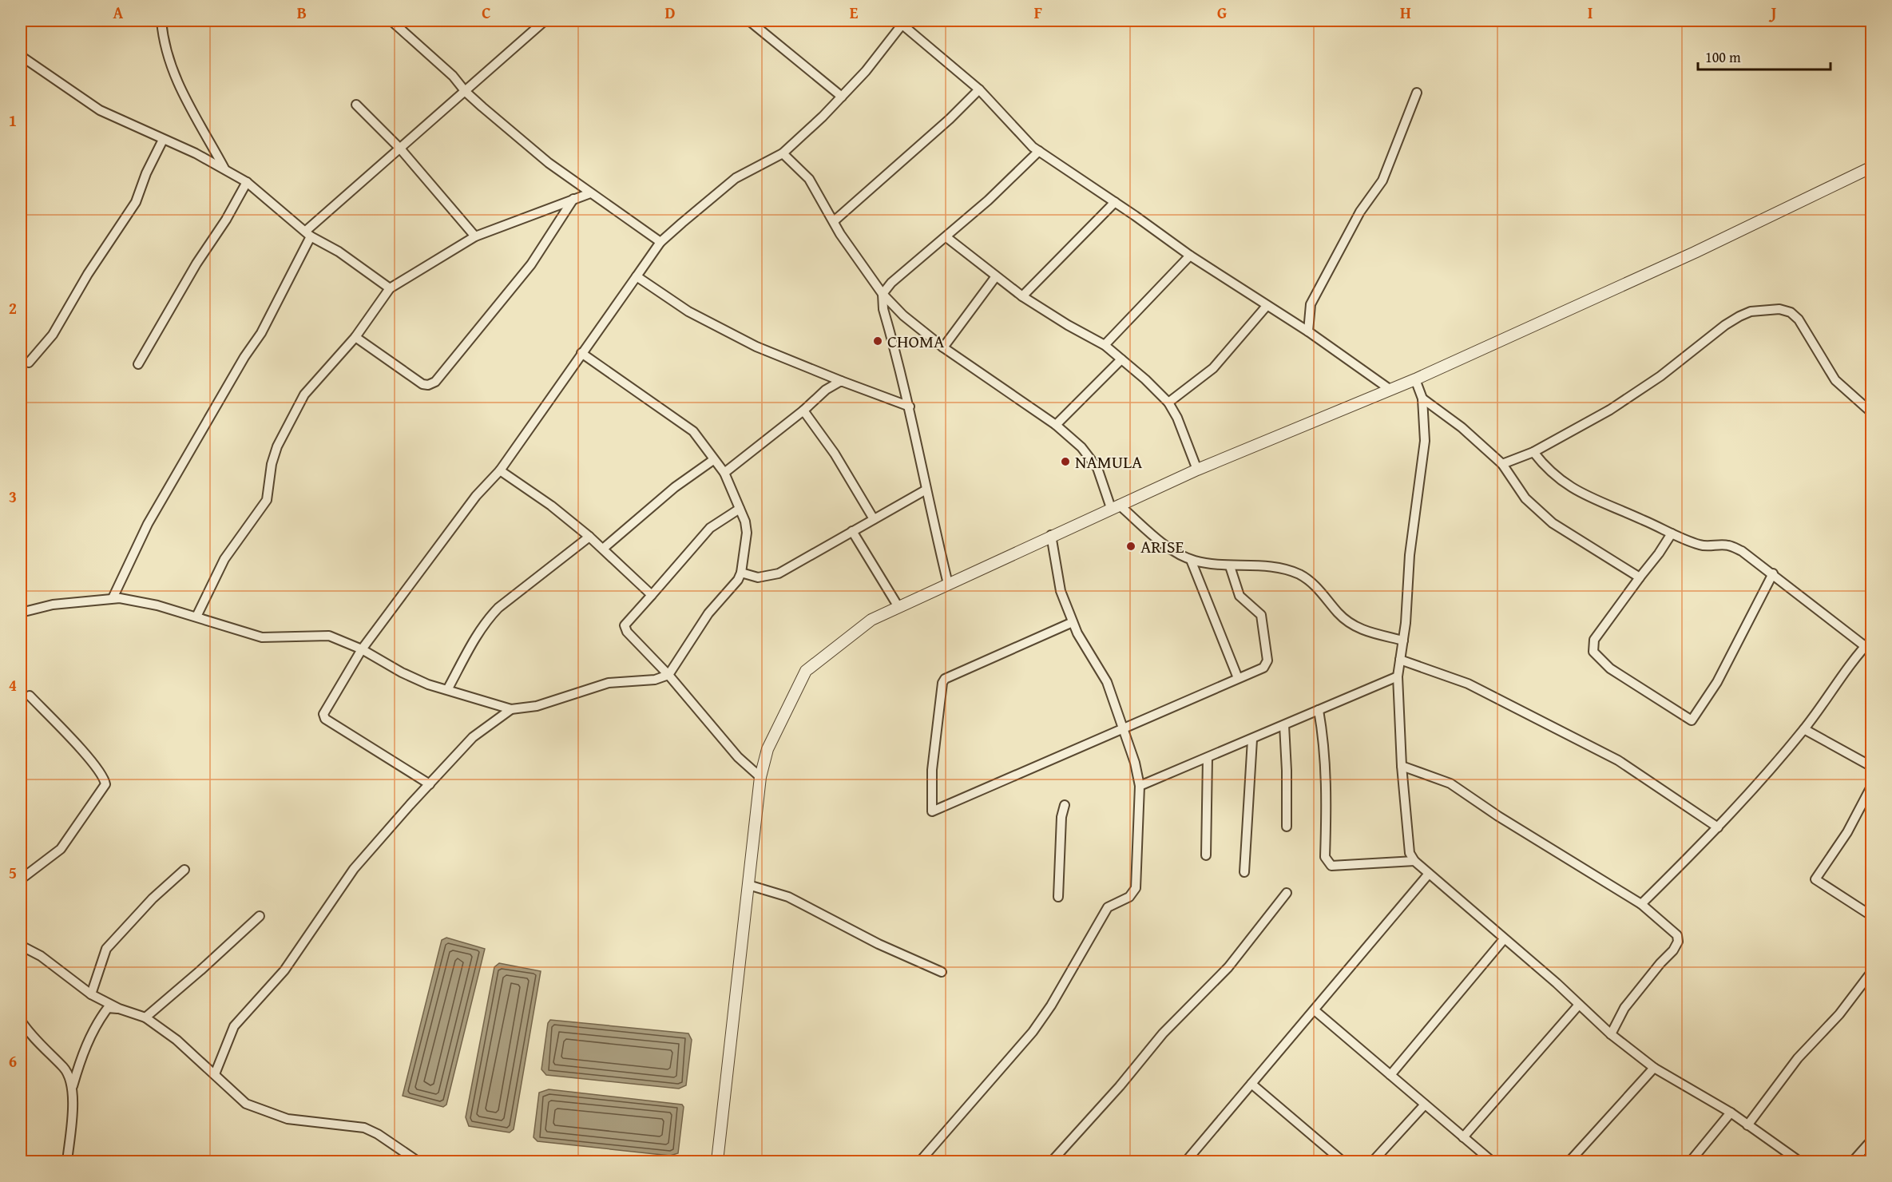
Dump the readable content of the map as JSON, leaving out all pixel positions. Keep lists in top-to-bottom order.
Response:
{
  "places": ["CHOMA", "NAMULA", "ARISE"],
  "scale_bar": "100 m",
  "grid": {
    "columns": [
      "A",
      "B",
      "C",
      "D",
      "E",
      "F",
      "G",
      "H",
      "I",
      "J"
    ],
    "rows": [
      "1",
      "2",
      "3",
      "4",
      "5",
      "6"
    ]
  }
}
